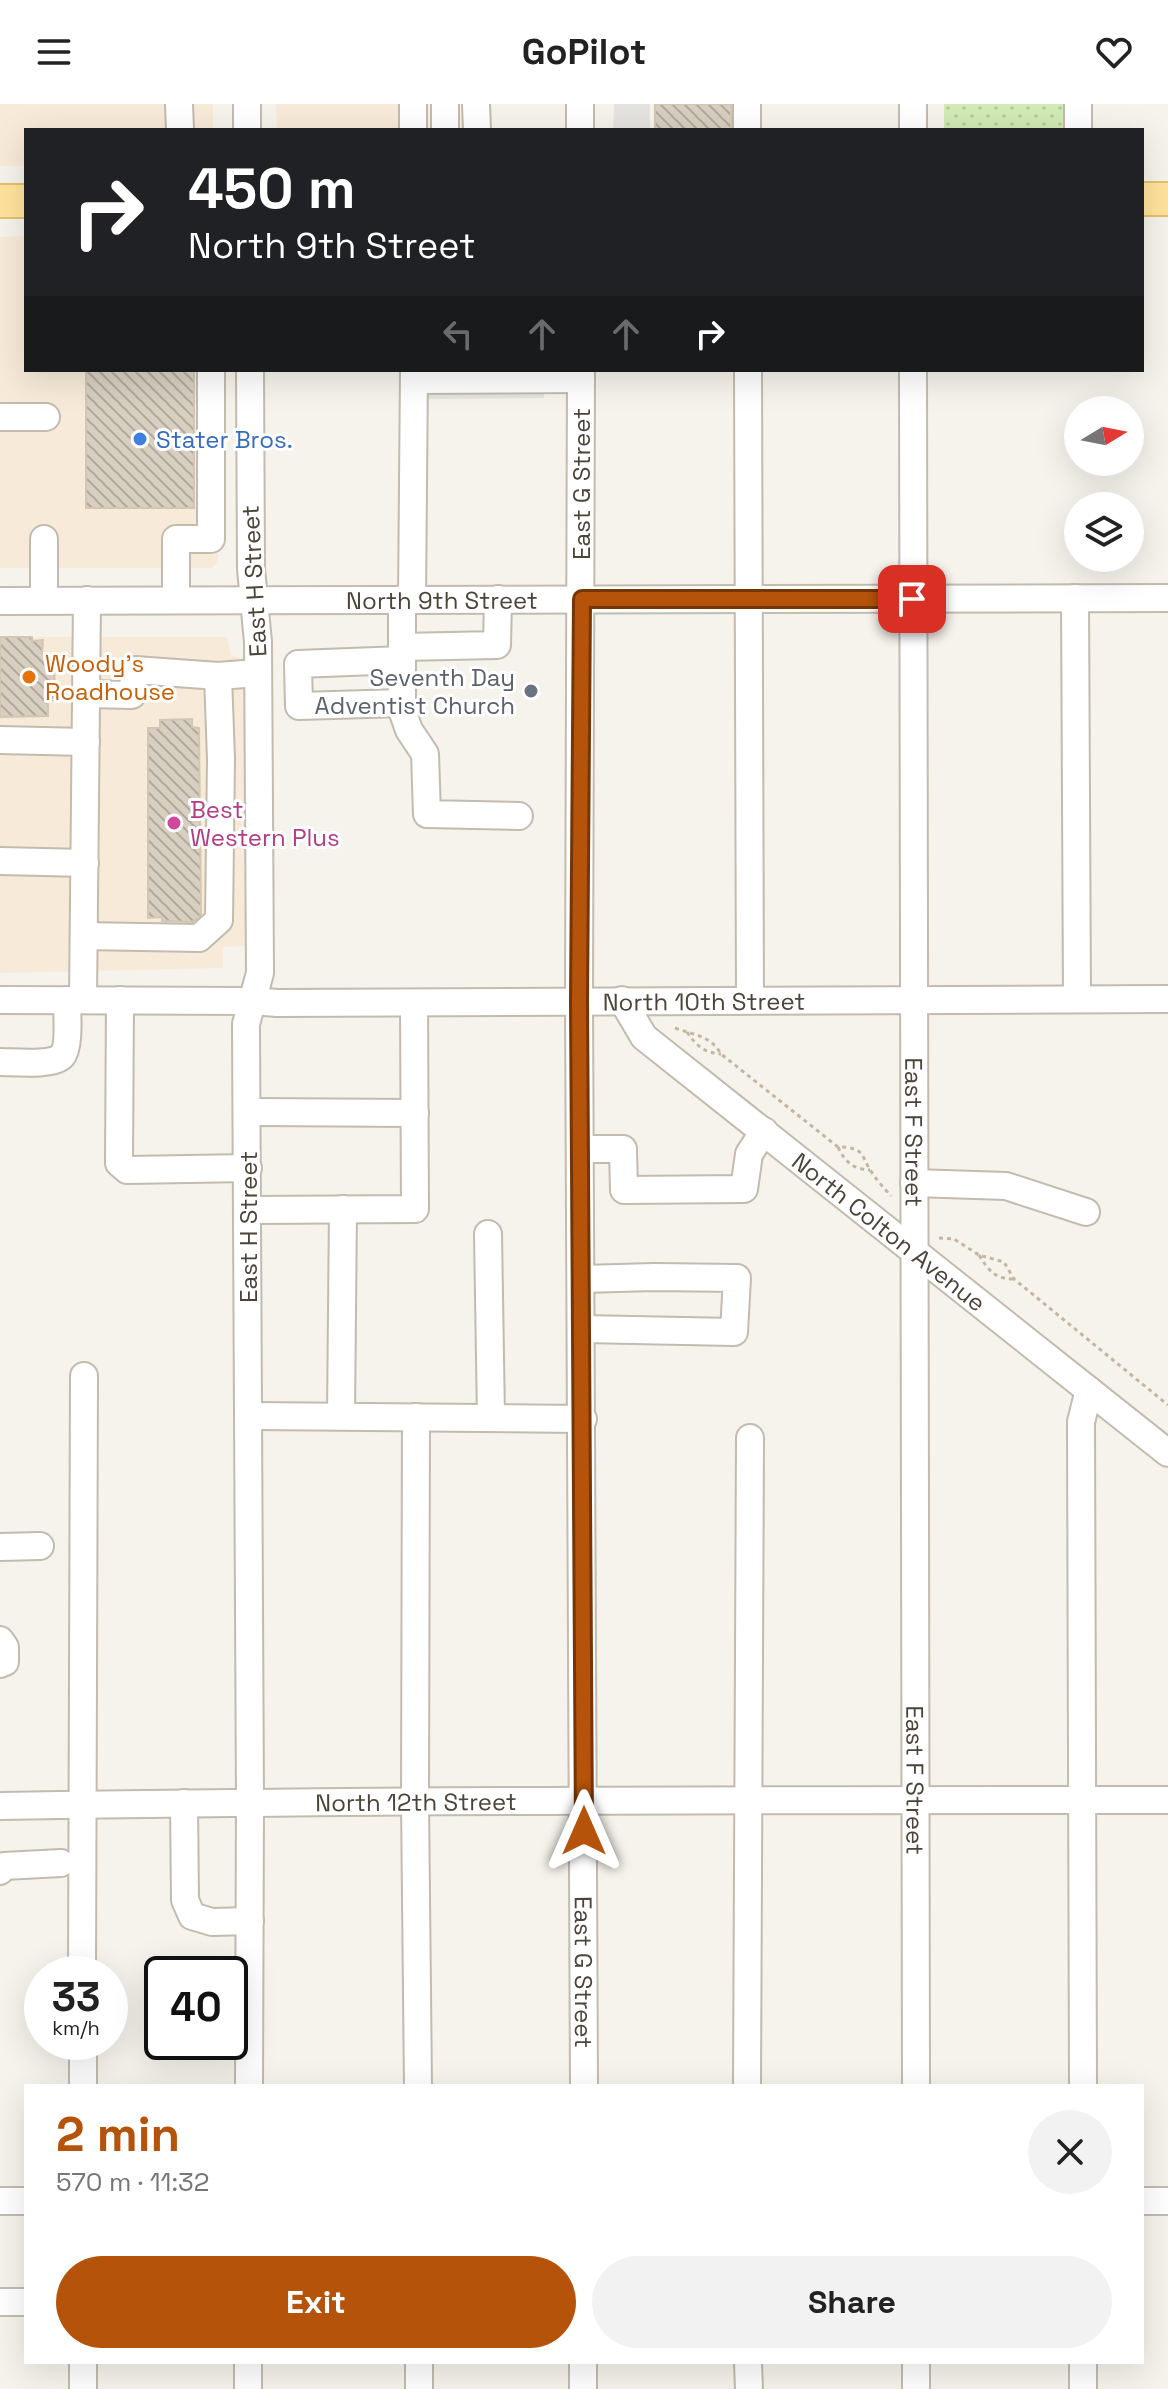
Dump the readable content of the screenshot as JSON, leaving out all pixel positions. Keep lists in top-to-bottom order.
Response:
{
  "streets": {
    "street": [
      "East G Street",
      "East H Street",
      "North 9th Street",
      "North 10th Street",
      "East F Street",
      "North Colton Avenue",
      "North 12th Street"
    ]
  },
  "crossings": [
    ["East G Street", "North 9th Street"],
    ["East G Street", "North 10th Street"],
    ["East G Street", "North 12th Street"],
    ["East H Street", "North 9th Street"],
    ["East H Street", "North 10th Street"],
    ["East H Street", "North 12th Street"],
    ["North 9th Street", "East F Street"],
    ["North 10th Street", "East F Street"],
    ["North 10th Street", "North Colton Avenue"],
    ["East F Street", "North Colton Avenue"],
    ["East F Street", "North 12th Street"]
  ],
  "places": [
    "Stater Bros.",
    "Woody's Roadhouse",
    "Seventh Day Adventist Church",
    "Best Western Plus"
  ],
  "north": "right",
  "page": {
    "header": "GoPilot",
    "turn": ["450 m", "North 9th Street"],
    "speed": "33 km/h",
    "limit": "40",
    "heading": ["2 min", "570 m · 11:32"],
    "buttons": ["Exit", "Share"]
  }
}
